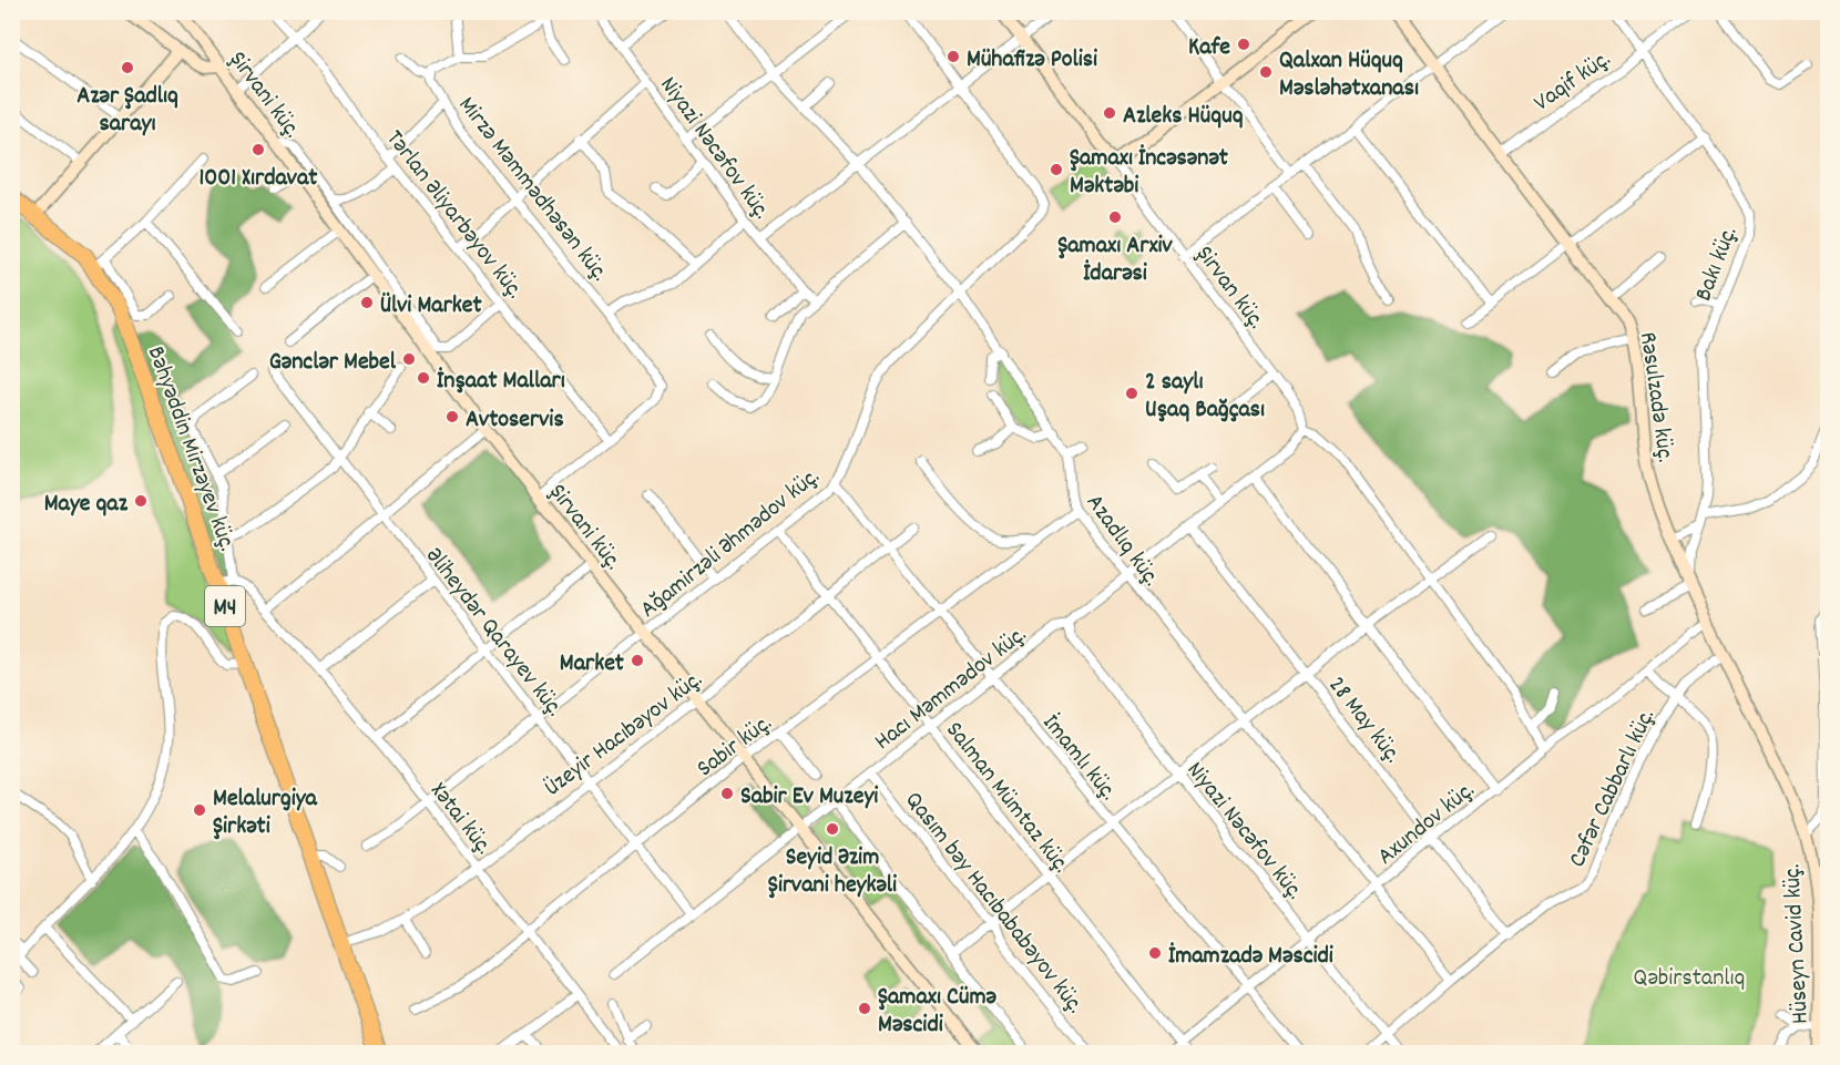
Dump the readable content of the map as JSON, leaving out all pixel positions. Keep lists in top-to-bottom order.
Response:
{
  "streets": {
    "highway": ["Bəhyəddin Mirzəyev küç.", "M4"],
    "street": [
      "Vaqif küç.",
      "Şirvani küç.",
      "Niyazi Nəcəfov küç.",
      "Mirzə Məmmədhəsən küç.",
      "Tərlan Əliyarbəyov küç.",
      "Bakı küç.",
      "Şirvan küç.",
      "Rəsulzadə küç.",
      "Azadlıq küç.",
      "Ağamirzəli Əhmədov küç.",
      "Əliheydər Qarayev küç.",
      "Hacı Məmmədov küç.",
      "28 May küç.",
      "Üzeyir Hacıbəyov küç.",
      "Sabir küç.",
      "İmamlı küç.",
      "Cəfər Cabbarlı küç.",
      "Salman Mümtaz küç.",
      "Xətai küç.",
      "Axundov küç.",
      "Qasım bəy Hacıbababəyov küç.",
      "Hüseyn Cavid küç."
    ]
  },
  "crossings": [
    ["Vaqif küç.", "Bakı küç."],
    ["Vaqif küç.", "Rəsulzadə küç."],
    ["Şirvani küç.", "Ağamirzəli Əhmədov küç."],
    ["Şirvani küç.", "Hacı Məmmədov küç."],
    ["Şirvani küç.", "Üzeyir Hacıbəyov küç."],
    ["Şirvani küç.", "Sabir küç."],
    ["Niyazi Nəcəfov küç.", "Hacı Məmmədov küç."],
    ["Niyazi Nəcəfov küç.", "Cəfər Cabbarlı küç."],
    ["Niyazi Nəcəfov küç.", "Axundov küç."],
    ["Mirzə Məmmədhəsən küç.", "Tərlan Əliyarbəyov küç."],
    ["Bakı küç.", "Rəsulzadə küç."],
    ["Şirvan küç.", "Hacı Məmmədov küç."],
    ["Rəsulzadə küç.", "Cəfər Cabbarlı küç."],
    ["Rəsulzadə küç.", "Axundov küç."],
    ["Rəsulzadə küç.", "Hüseyn Cavid küç."],
    ["Bəhyəddin Mirzəyev küç.", "Üzeyir Hacıbəyov küç."],
    ["Bəhyəddin Mirzəyev küç.", "Xətai küç."],
    ["Azadlıq küç.", "Ağamirzəli Əhmədov küç."],
    ["Azadlıq küç.", "Hacı Məmmədov küç."],
    ["Azadlıq küç.", "Sabir küç."],
    ["Azadlıq küç.", "Cəfər Cabbarlı küç."],
    ["Azadlıq küç.", "Axundov küç."],
    ["Ağamirzəli Əhmədov küç.", "Əliheydər Qarayev küç."],
    ["Ağamirzəli Əhmədov küç.", "İmamlı küç."],
    ["Ağamirzəli Əhmədov küç.", "Salman Mümtaz küç."],
    ["Ağamirzəli Əhmədov küç.", "Xətai küç."],
    ["Əliheydər Qarayev küç.", "Hacı Məmmədov küç."],
    ["Əliheydər Qarayev küç.", "Üzeyir Hacıbəyov küç."],
    ["Əliheydər Qarayev küç.", "Sabir küç."],
    ["Hacı Məmmədov küç.", "28 May küç."],
    ["Hacı Məmmədov küç.", "İmamlı küç."],
    ["Hacı Məmmədov küç.", "Salman Mümtaz küç."],
    ["Hacı Məmmədov küç.", "Qasım bəy Hacıbababəyov küç."],
    ["28 May küç.", "Cəfər Cabbarlı küç."],
    ["28 May küç.", "Axundov küç."],
    ["Üzeyir Hacıbəyov küç.", "İmamlı küç."],
    ["Üzeyir Hacıbəyov küç.", "Salman Mümtaz küç."],
    ["Üzeyir Hacıbəyov küç.", "Xətai küç."],
    ["Sabir küç.", "İmamlı küç."],
    ["Sabir küç.", "Salman Mümtaz küç."],
    ["Sabir küç.", "Xətai küç."],
    ["İmamlı küç.", "Axundov küç."],
    ["Salman Mümtaz küç.", "Axundov küç."]
  ],
  "parks": ["Qəbirstanlıq"],
  "places": [
    "Kafe",
    "Mühafizə Polisi",
    "Azər Şadlıq sarayı",
    "Qalxan Hüquq Məsləhətxanası",
    "Azleks Hüquq",
    "1001 Xırdavat",
    "Şamaxı İncəsənət Məktəbi",
    "Şamaxı Arxiv İdarəsi",
    "Ülvi Market",
    "Gənclər Mebel",
    "İnşaat Malları",
    "2 saylı Uşaq Bağçası",
    "Avtoservis",
    "Maye qaz",
    "Market",
    "Sabir Ev Muzeyi",
    "Melalurgiya Şirkəti",
    "Seyid Əzim Şirvani heykəli",
    "İmamzadə Məscidi",
    "Şamaxı Cümə Məscidi"
  ]
}
